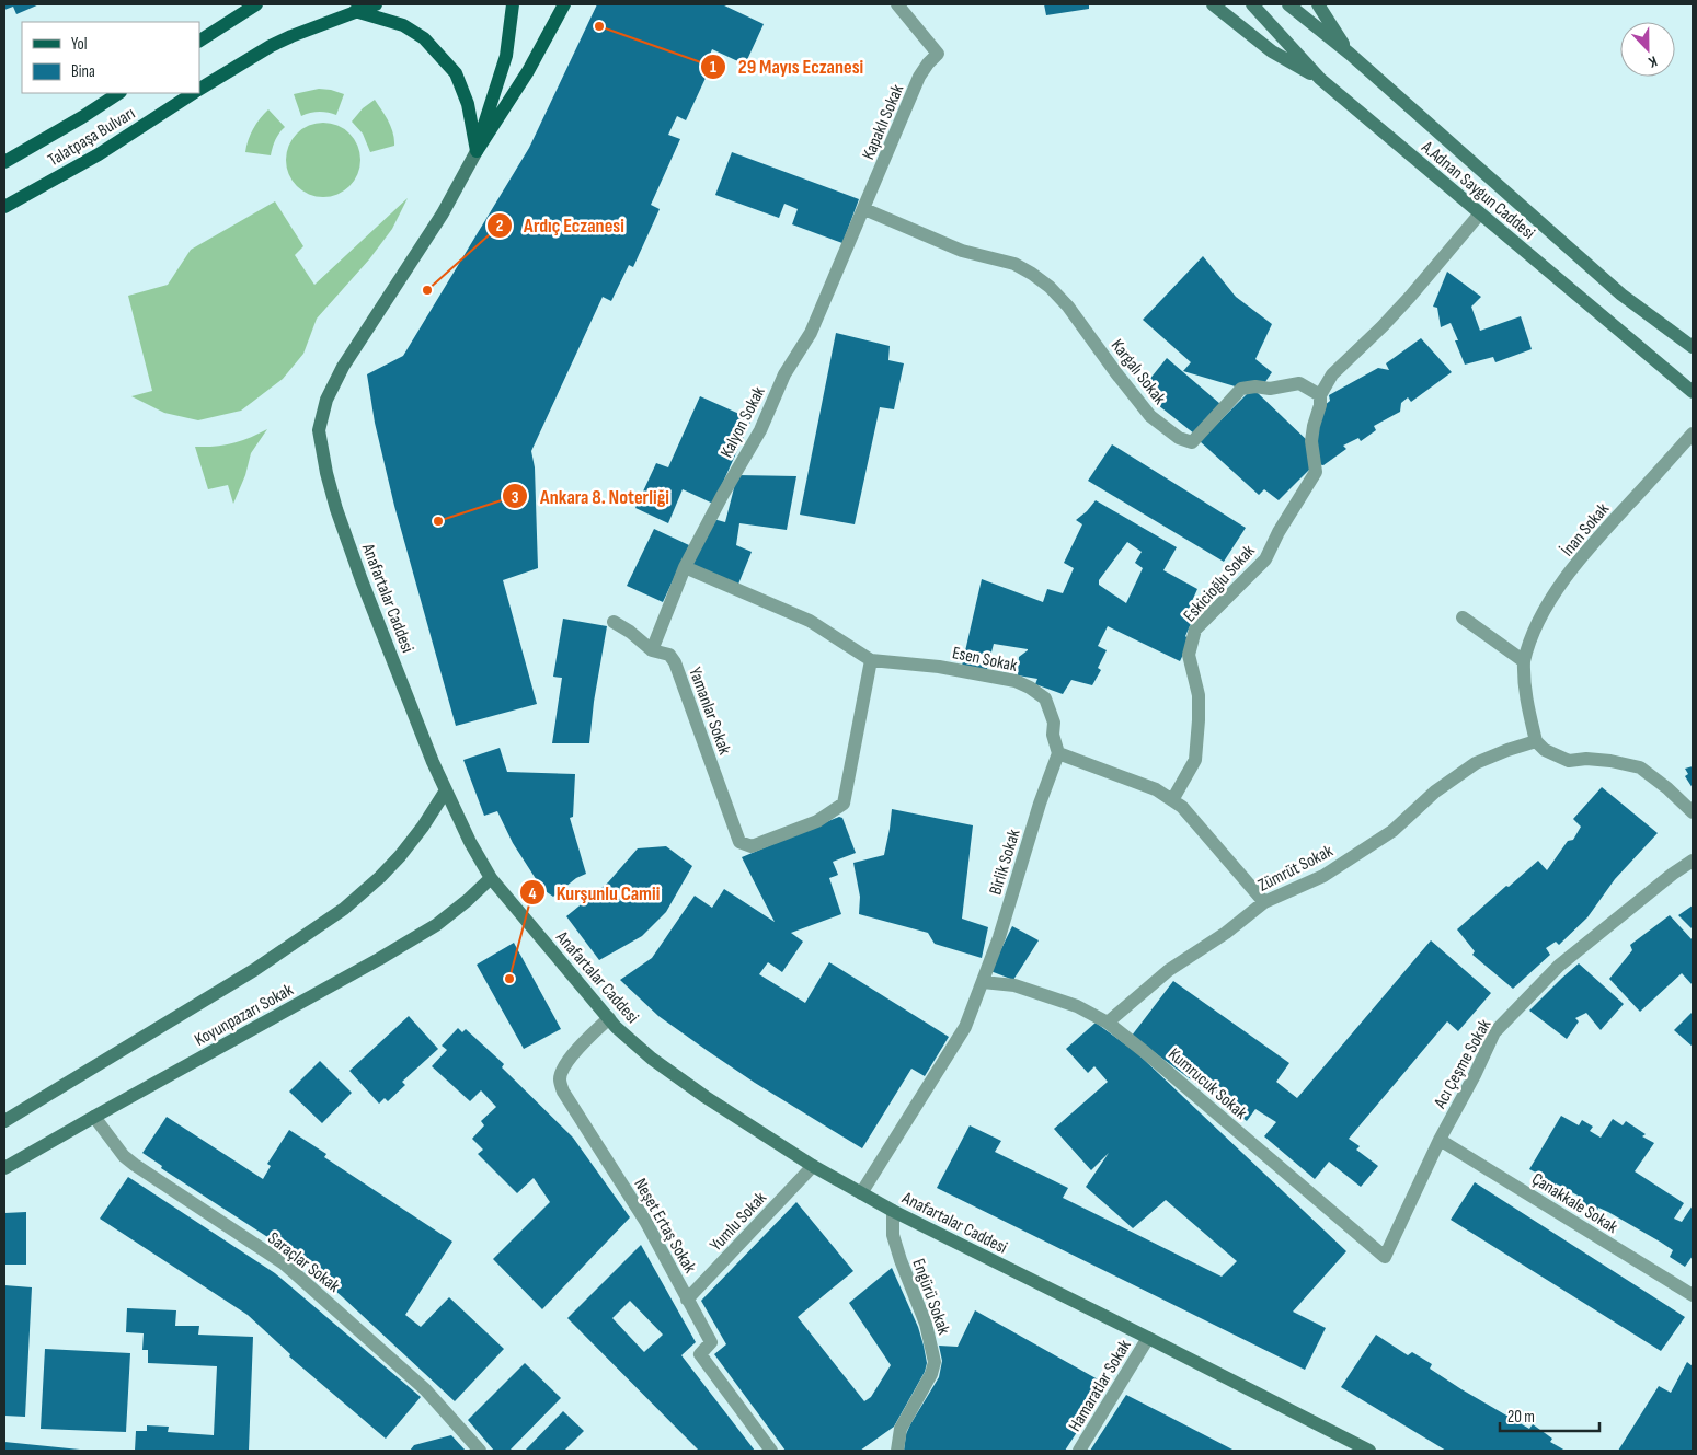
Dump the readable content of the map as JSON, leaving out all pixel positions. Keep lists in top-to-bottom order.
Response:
{
  "streets": {
    "main road": [
      "Talatpaşa Bulvarı",
      "A.Adnan Saygun Caddesi",
      "Anafartalar Caddesi",
      "Koyunpazarı Sokak"
    ],
    "street": [
      "Kapaklı Sokak",
      "Kargalı Sokak",
      "Kalyon Sokak",
      "İnan Sokak",
      "Eskicioğlu Sokak",
      "Esen Sokak",
      "Yamanlar Sokak",
      "Birlik Sokak",
      "Zümrüt Sokak",
      "Acı Çeşme Sokak",
      "Kumrucuk Sokak",
      "Çanakkale Sokak",
      "Yumlu Sokak",
      "Neşet Ertaş Sokak",
      "Saraçlar Sokak",
      "Engürü Sokak",
      "Hamaratlar Sokak"
    ]
  },
  "crossings": [
    ["Kapaklı Sokak", "Kargalı Sokak"],
    ["Kapaklı Sokak", "Kalyon Sokak"],
    ["Kargalı Sokak", "Kalyon Sokak"],
    ["Kargalı Sokak", "Eskicioğlu Sokak"],
    ["Kalyon Sokak", "Esen Sokak"],
    ["Kalyon Sokak", "Yamanlar Sokak"],
    ["Anafartalar Caddesi", "Birlik Sokak"],
    ["Anafartalar Caddesi", "Koyunpazarı Sokak"],
    ["Anafartalar Caddesi", "Yumlu Sokak"],
    ["Anafartalar Caddesi", "Neşet Ertaş Sokak"],
    ["Anafartalar Caddesi", "Engürü Sokak"],
    ["Anafartalar Caddesi", "Hamaratlar Sokak"],
    ["Esen Sokak", "Yamanlar Sokak"],
    ["Esen Sokak", "Birlik Sokak"],
    ["Birlik Sokak", "Kumrucuk Sokak"],
    ["Zümrüt Sokak", "Kumrucuk Sokak"],
    ["Koyunpazarı Sokak", "Saraçlar Sokak"],
    ["Acı Çeşme Sokak", "Kumrucuk Sokak"],
    ["Acı Çeşme Sokak", "Çanakkale Sokak"],
    ["Yumlu Sokak", "Neşet Ertaş Sokak"]
  ],
  "places": [
    "29 Mayıs Eczanesi",
    "Ardıç Eczanesi",
    "Ankara 8. Noterliği",
    "Kurşunlu Camii"
  ],
  "legend": ["Yol", "Bina"],
  "scale_bar": "20 m",
  "north": "bottom"
}
